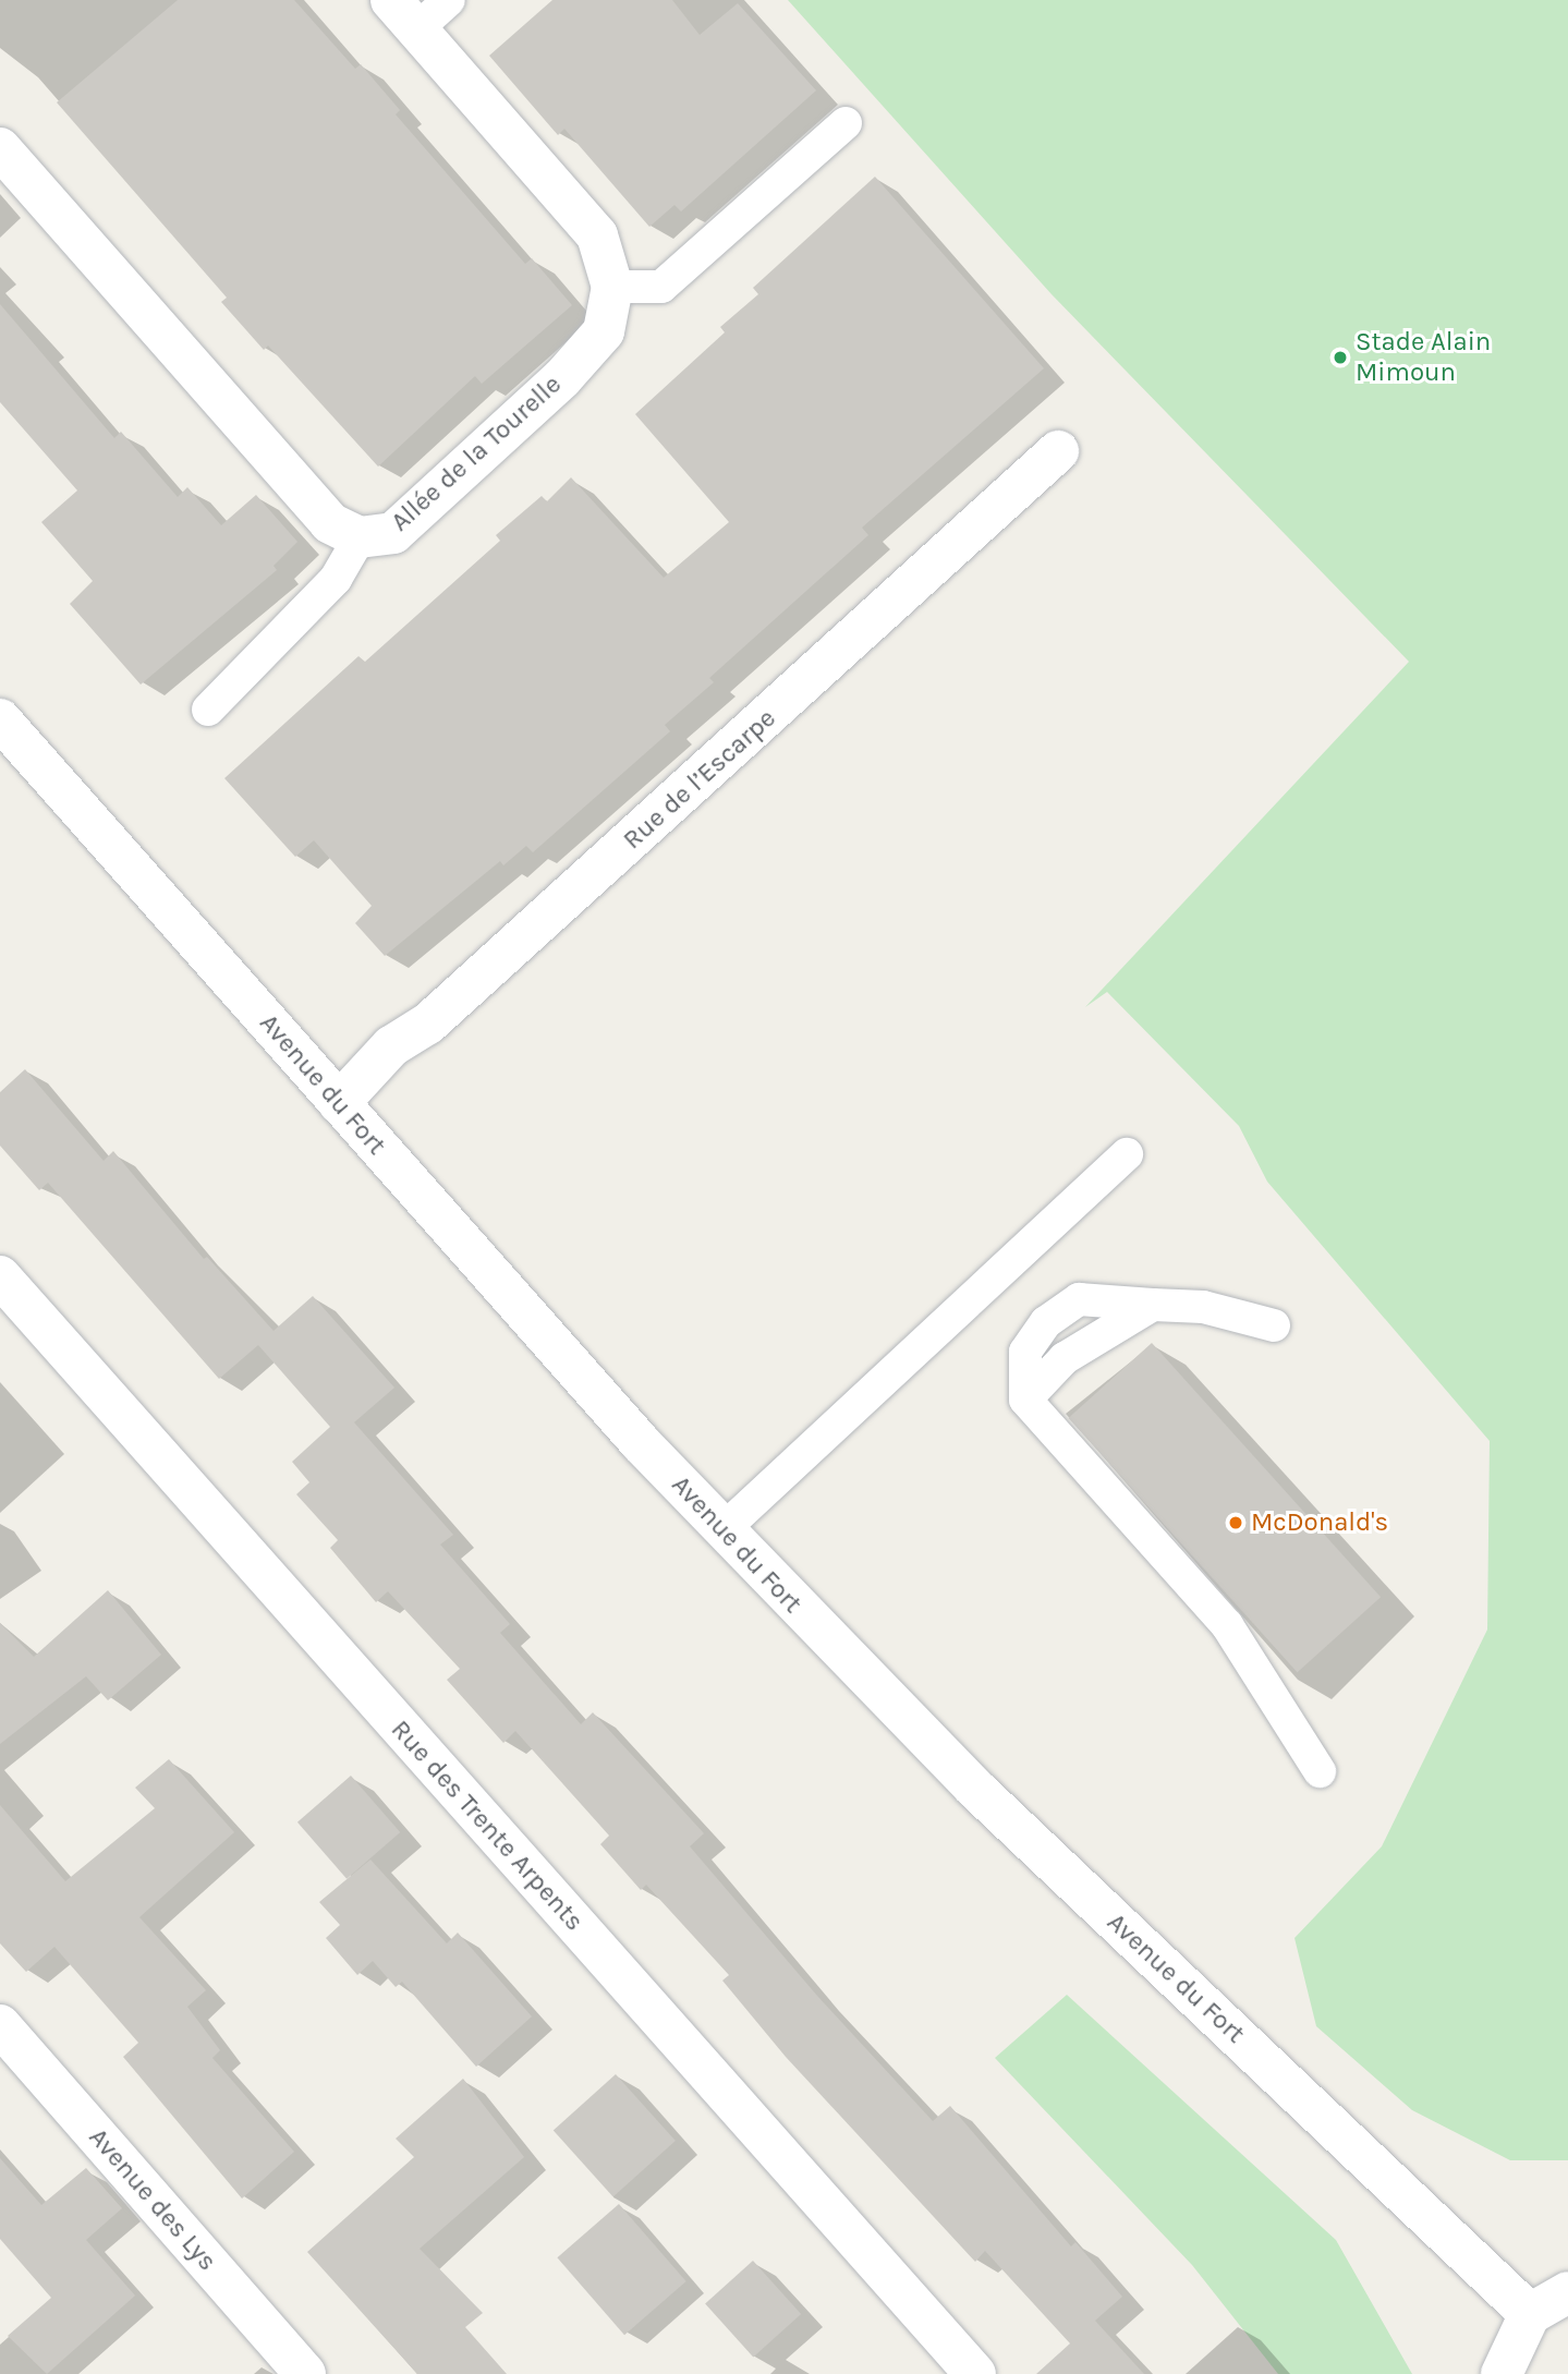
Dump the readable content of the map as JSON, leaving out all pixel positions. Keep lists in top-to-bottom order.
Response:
{
  "streets": {
    "street": [
      "Allée de la Tourelle",
      "Rue de l’Escarpe",
      "Avenue du Fort",
      "Rue des Trente Arpents",
      "Avenue des Lys"
    ]
  },
  "crossings": [
    ["Rue de l’Escarpe", "Avenue du Fort"]
  ],
  "places": ["Stade Alain Mimoun", "McDonald's"]
}
